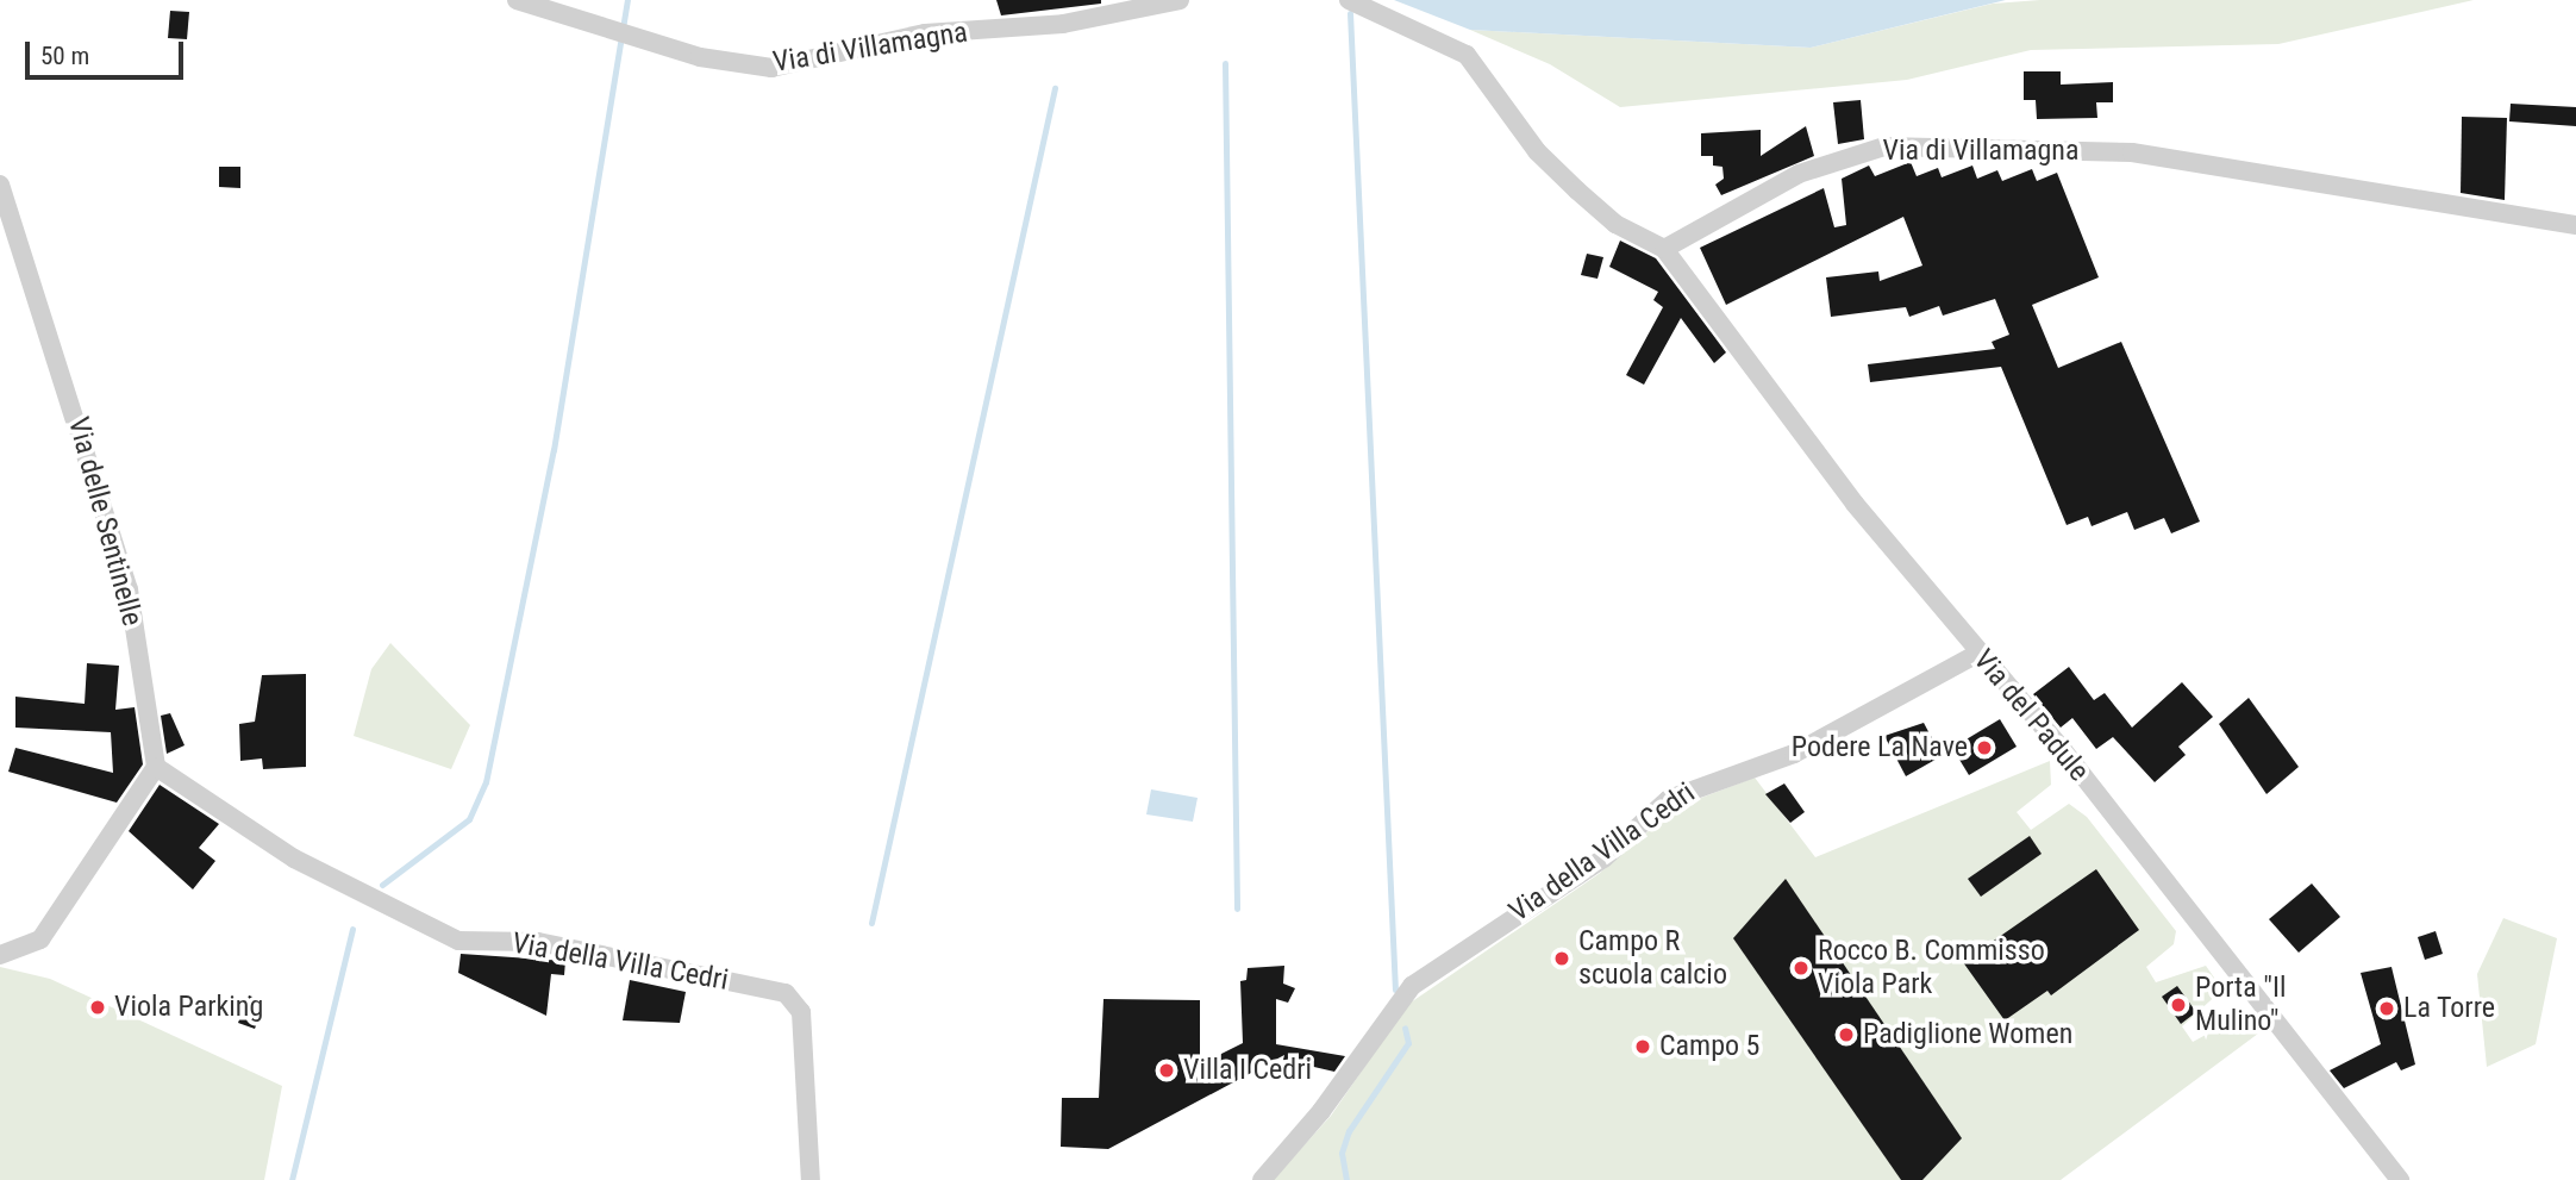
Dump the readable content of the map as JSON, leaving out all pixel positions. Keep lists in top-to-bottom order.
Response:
{
  "streets": {
    "street": [
      "Via di Villamagna",
      "Via delle Sentinelle",
      "Via del Padule",
      "Via della Villa Cedri"
    ]
  },
  "crossings": [
    ["Via di Villamagna", "Via del Padule"],
    ["Via delle Sentinelle", "Via della Villa Cedri"],
    ["Via del Padule", "Via della Villa Cedri"]
  ],
  "places": [
    "Podere La Nave",
    "Campo R scuola calcio",
    "Rocco B. Commisso Viola Park",
    "Porta \"Il Mulino\"",
    "Viola Parking",
    "La Torre",
    "Padiglione Women",
    "Campo 5",
    "Villa I Cedri"
  ],
  "scale_bar": "50 m"
}
